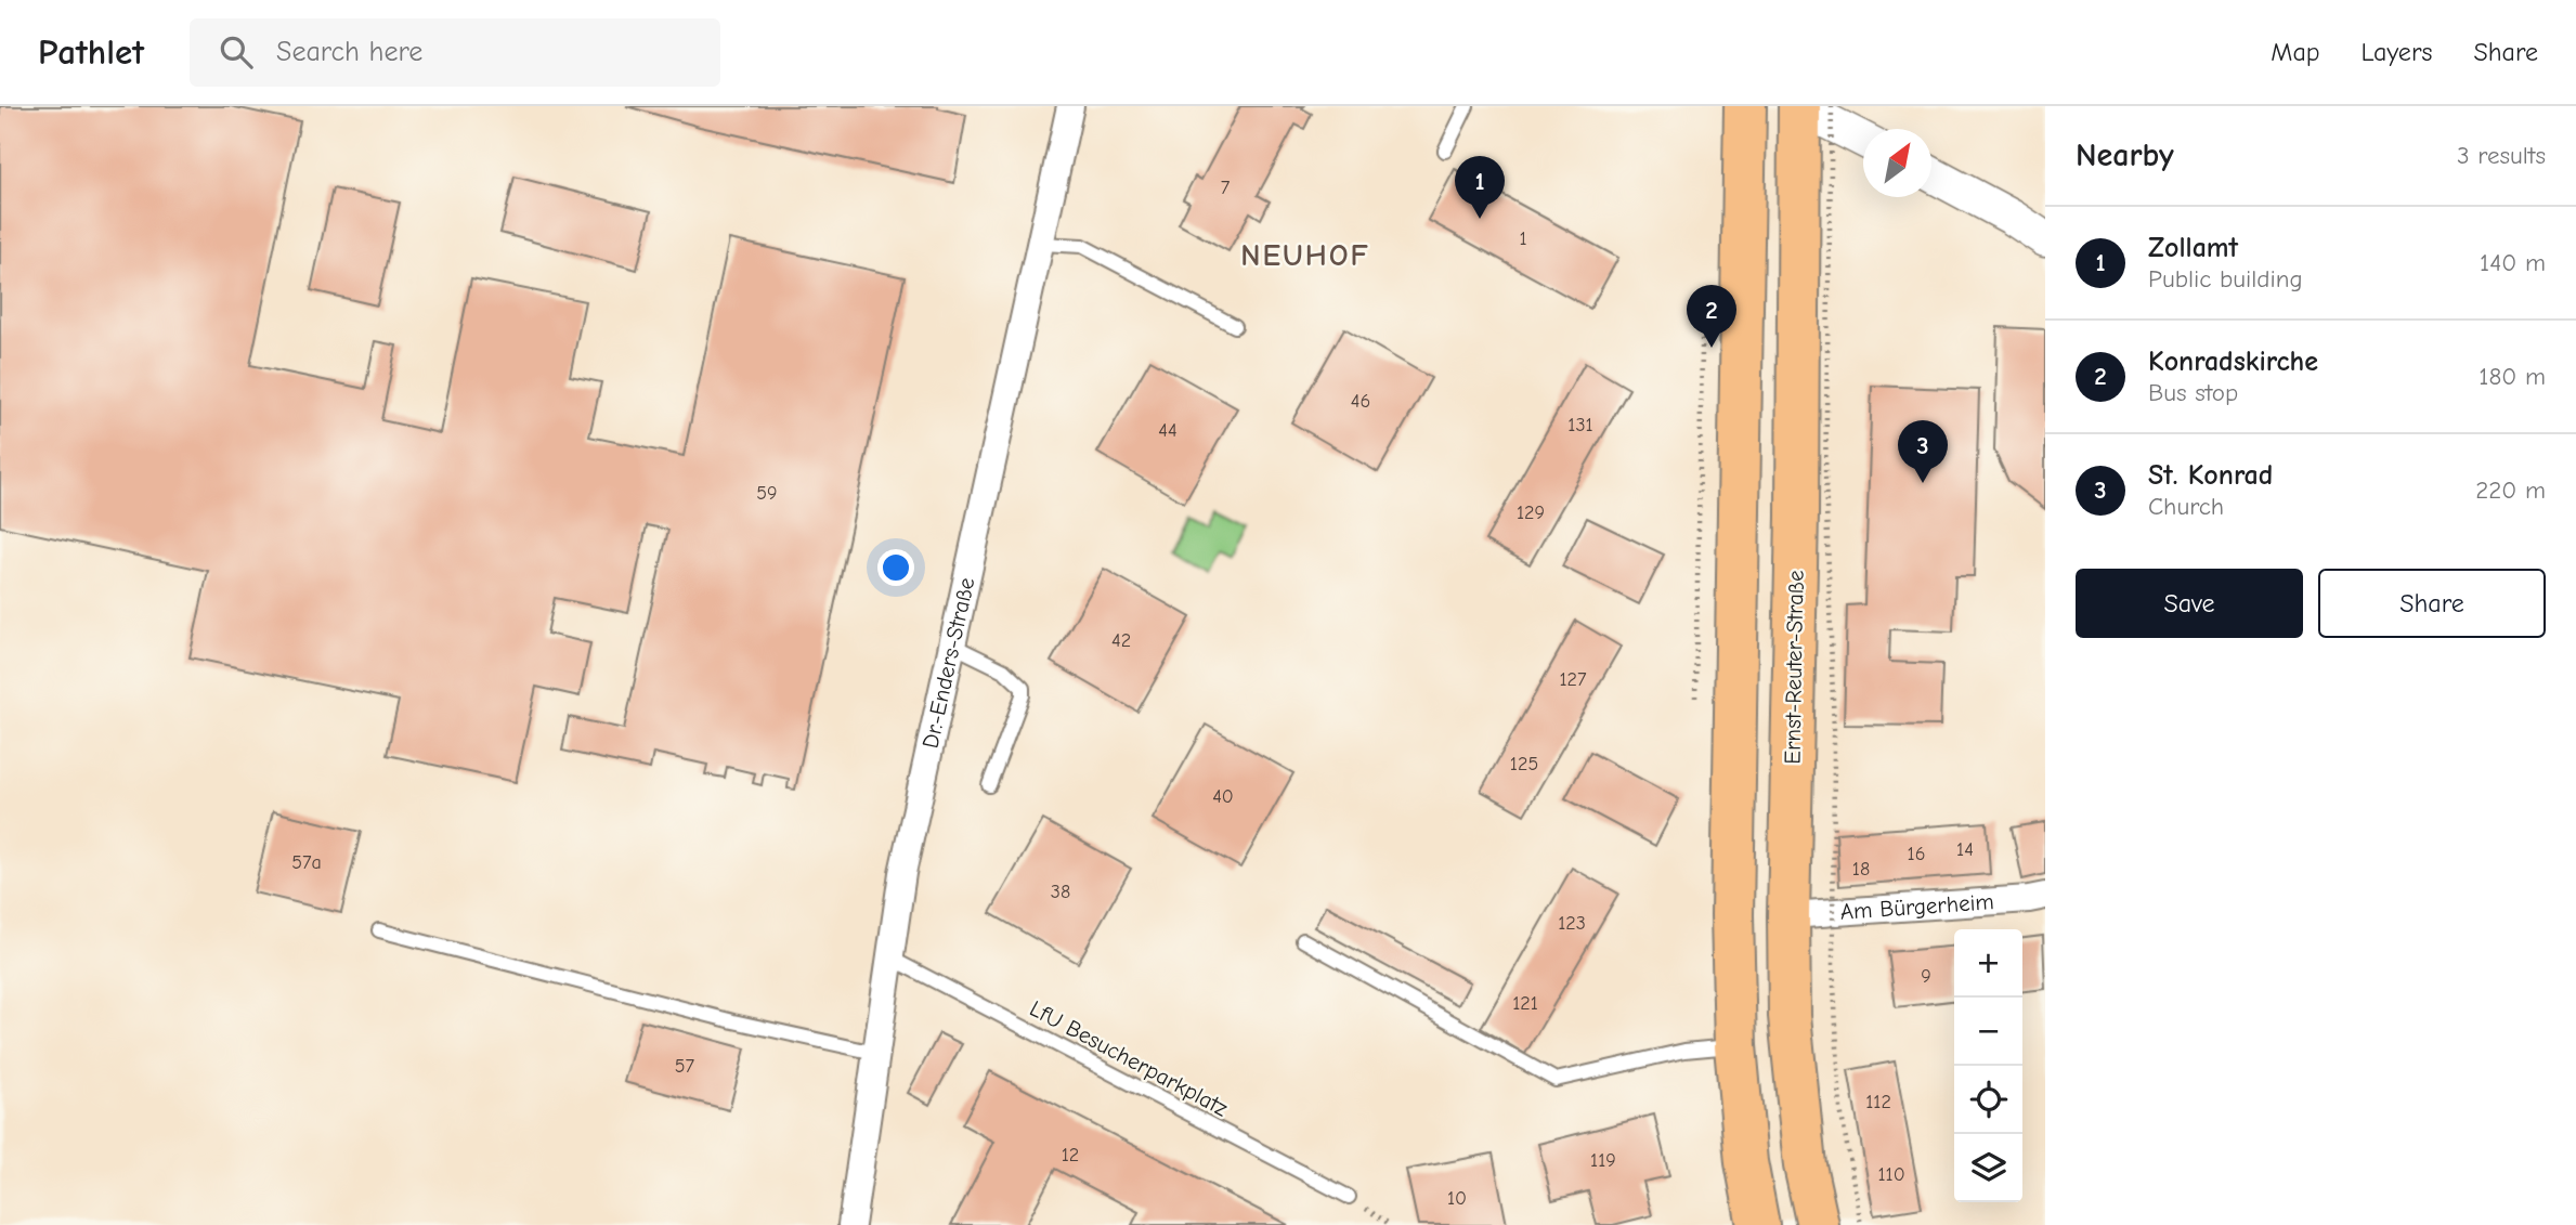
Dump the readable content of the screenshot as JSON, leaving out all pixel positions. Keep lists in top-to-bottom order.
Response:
{
  "streets": {
    "main road": ["Ernst-Reuter-Straße"],
    "street": ["Dr.-Enders-Straße", "Am Bürgerheim"],
    "lane": ["LfU Besucherparkplatz"]
  },
  "crossings": [
    ["Dr.-Enders-Straße", "LfU Besucherparkplatz"],
    ["Ernst-Reuter-Straße", "Am Bürgerheim"]
  ],
  "districts": ["NEUHOF"],
  "house_numbers": [
    "7",
    "1",
    "46",
    "131",
    "44",
    "59",
    "129",
    "42",
    "127",
    "125",
    "40",
    "14",
    "16",
    "57a",
    "18",
    "38",
    "123",
    "9",
    "121",
    "57",
    "112",
    "12",
    "119",
    "110",
    "10"
  ],
  "north": "top right",
  "page": {
    "header": "Pathlet",
    "search": "Search here",
    "nav": ["Map", "Layers", "Share"],
    "heading": ["Nearby", "3 results"],
    "pins": ["1", "2", "3"],
    "list": [
      {
        "mark": "1",
        "name": "Zollamt",
        "note": "Public building",
        "value": "140 m"
      },
      {
        "mark": "2",
        "name": "Konradskirche",
        "note": "Bus stop",
        "value": "180 m"
      },
      {
        "mark": "3",
        "name": "St. Konrad",
        "note": "Church",
        "value": "220 m"
      }
    ],
    "buttons": ["Save", "Share"],
    "map_buttons": ["+", "−"]
  }
}
